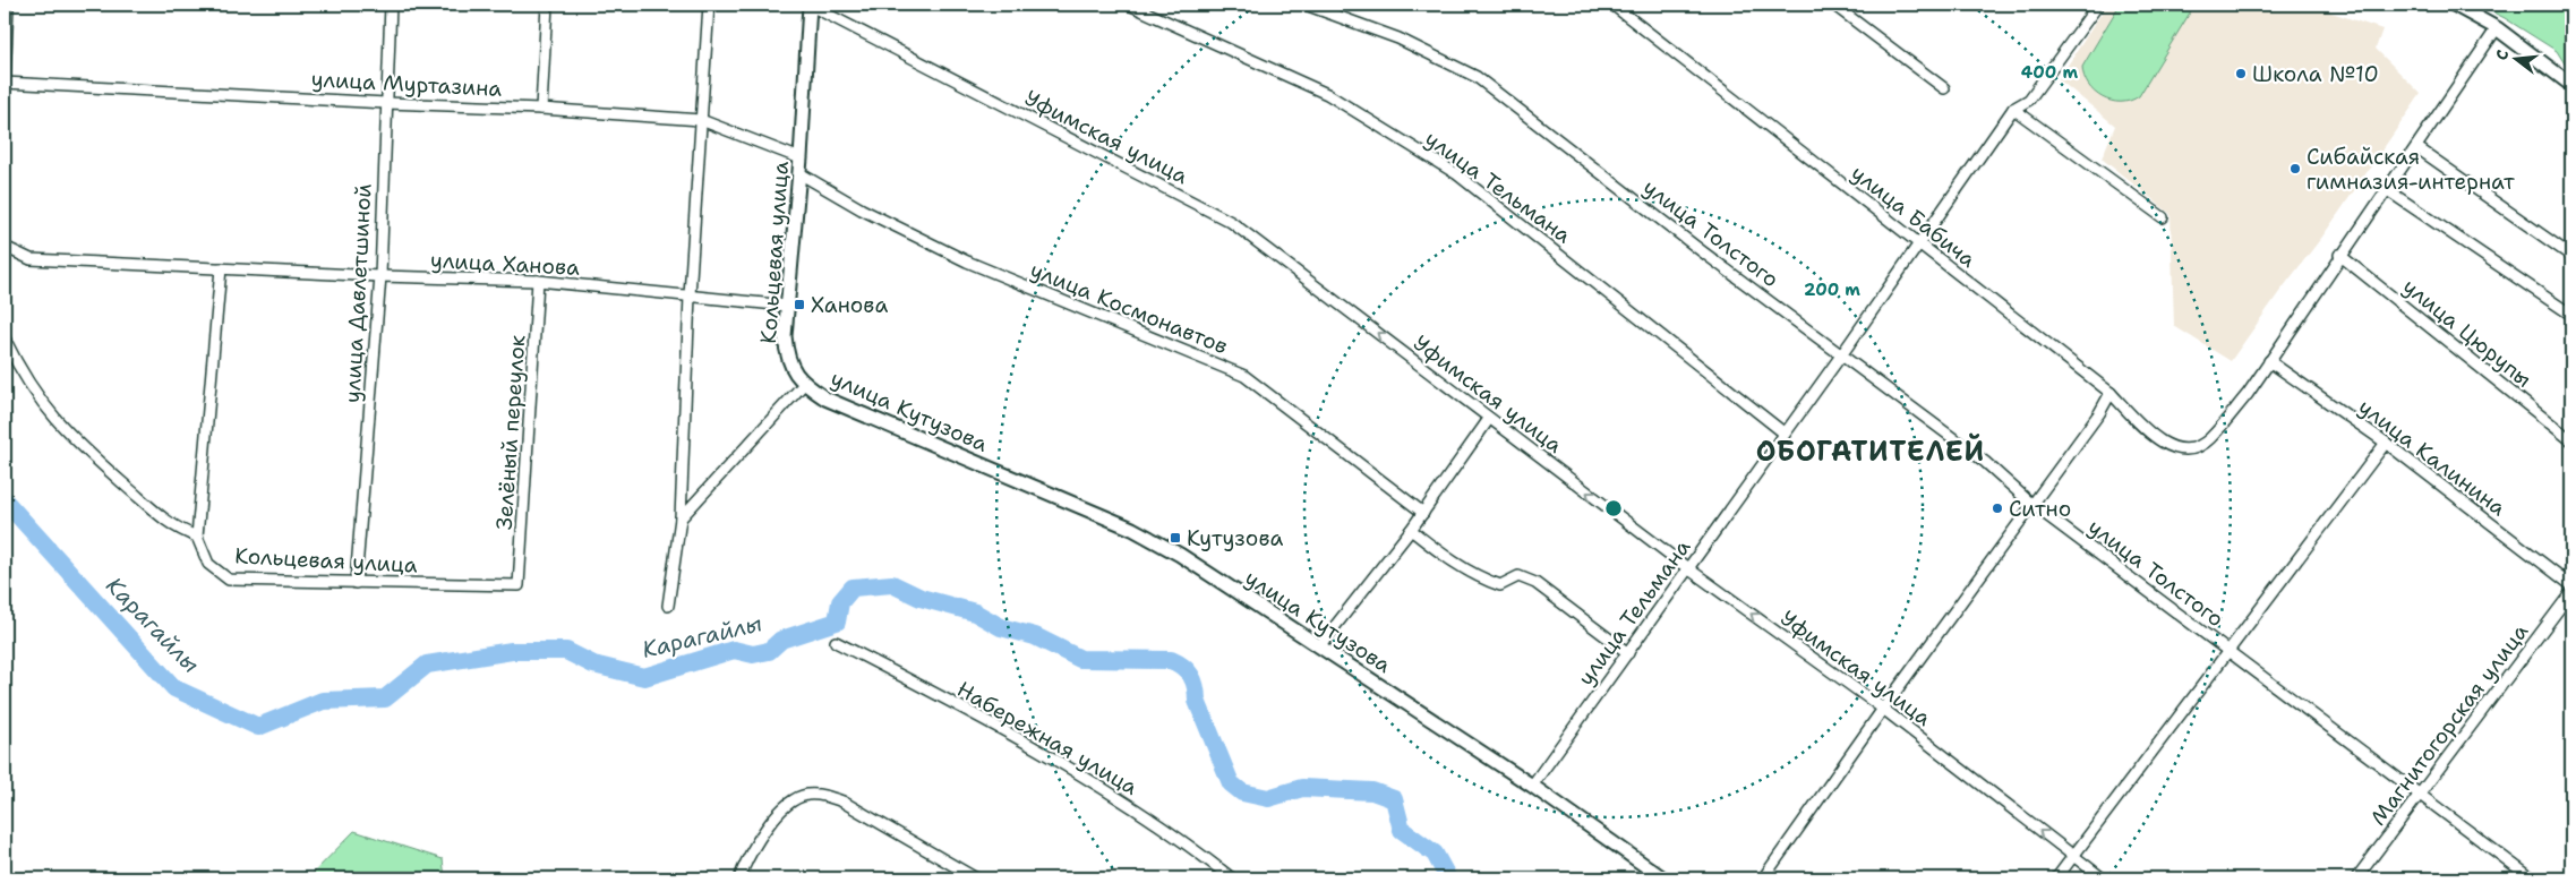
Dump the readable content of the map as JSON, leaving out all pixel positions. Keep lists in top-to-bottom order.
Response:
{
  "streets": {
    "main road": ["Кольцевая улица", "улица Кутузова"],
    "street": [
      "улица Муртазина",
      "Уфимская улица",
      "улица Тельмана",
      "улица Бабича",
      "улица Толстого",
      "улица Ханова",
      "улица Давлетшиной",
      "улица Космонавтов",
      "улица Цюрупы",
      "Зелёный переулок",
      "улица Калинина",
      "Магнитогорская улица",
      "Набережная улица"
    ]
  },
  "crossings": [
    ["улица Муртазина", "Кольцевая улица"],
    ["улица Муртазина", "улица Давлетшиной"],
    ["Уфимская улица", "улица Тельмана"],
    ["Уфимская улица", "Кольцевая улица"],
    ["улица Тельмана", "улица Бабича"],
    ["улица Тельмана", "улица Толстого"],
    ["улица Тельмана", "улица Кутузова"],
    ["улица Бабича", "улица Калинина"],
    ["улица Толстого", "Магнитогорская улица"],
    ["Кольцевая улица", "улица Ханова"],
    ["Кольцевая улица", "улица Давлетшиной"],
    ["Кольцевая улица", "улица Космонавтов"],
    ["Кольцевая улица", "улица Кутузова"],
    ["Кольцевая улица", "Зелёный переулок"],
    ["улица Ханова", "улица Давлетшиной"],
    ["улица Ханова", "Зелёный переулок"]
  ],
  "one_way": ["Уфимская улица"],
  "districts": ["ОБОГАТИТЕЛЕЙ"],
  "water": ["Карагайлы"],
  "places": {
    "other": ["Школа №10", "Сибайская гимназия-интернат", "Ситно"],
    "transit": ["Ханова", "Кутузова"]
  },
  "north": "left",
  "rings": ["400 m", "200 m"]
}
